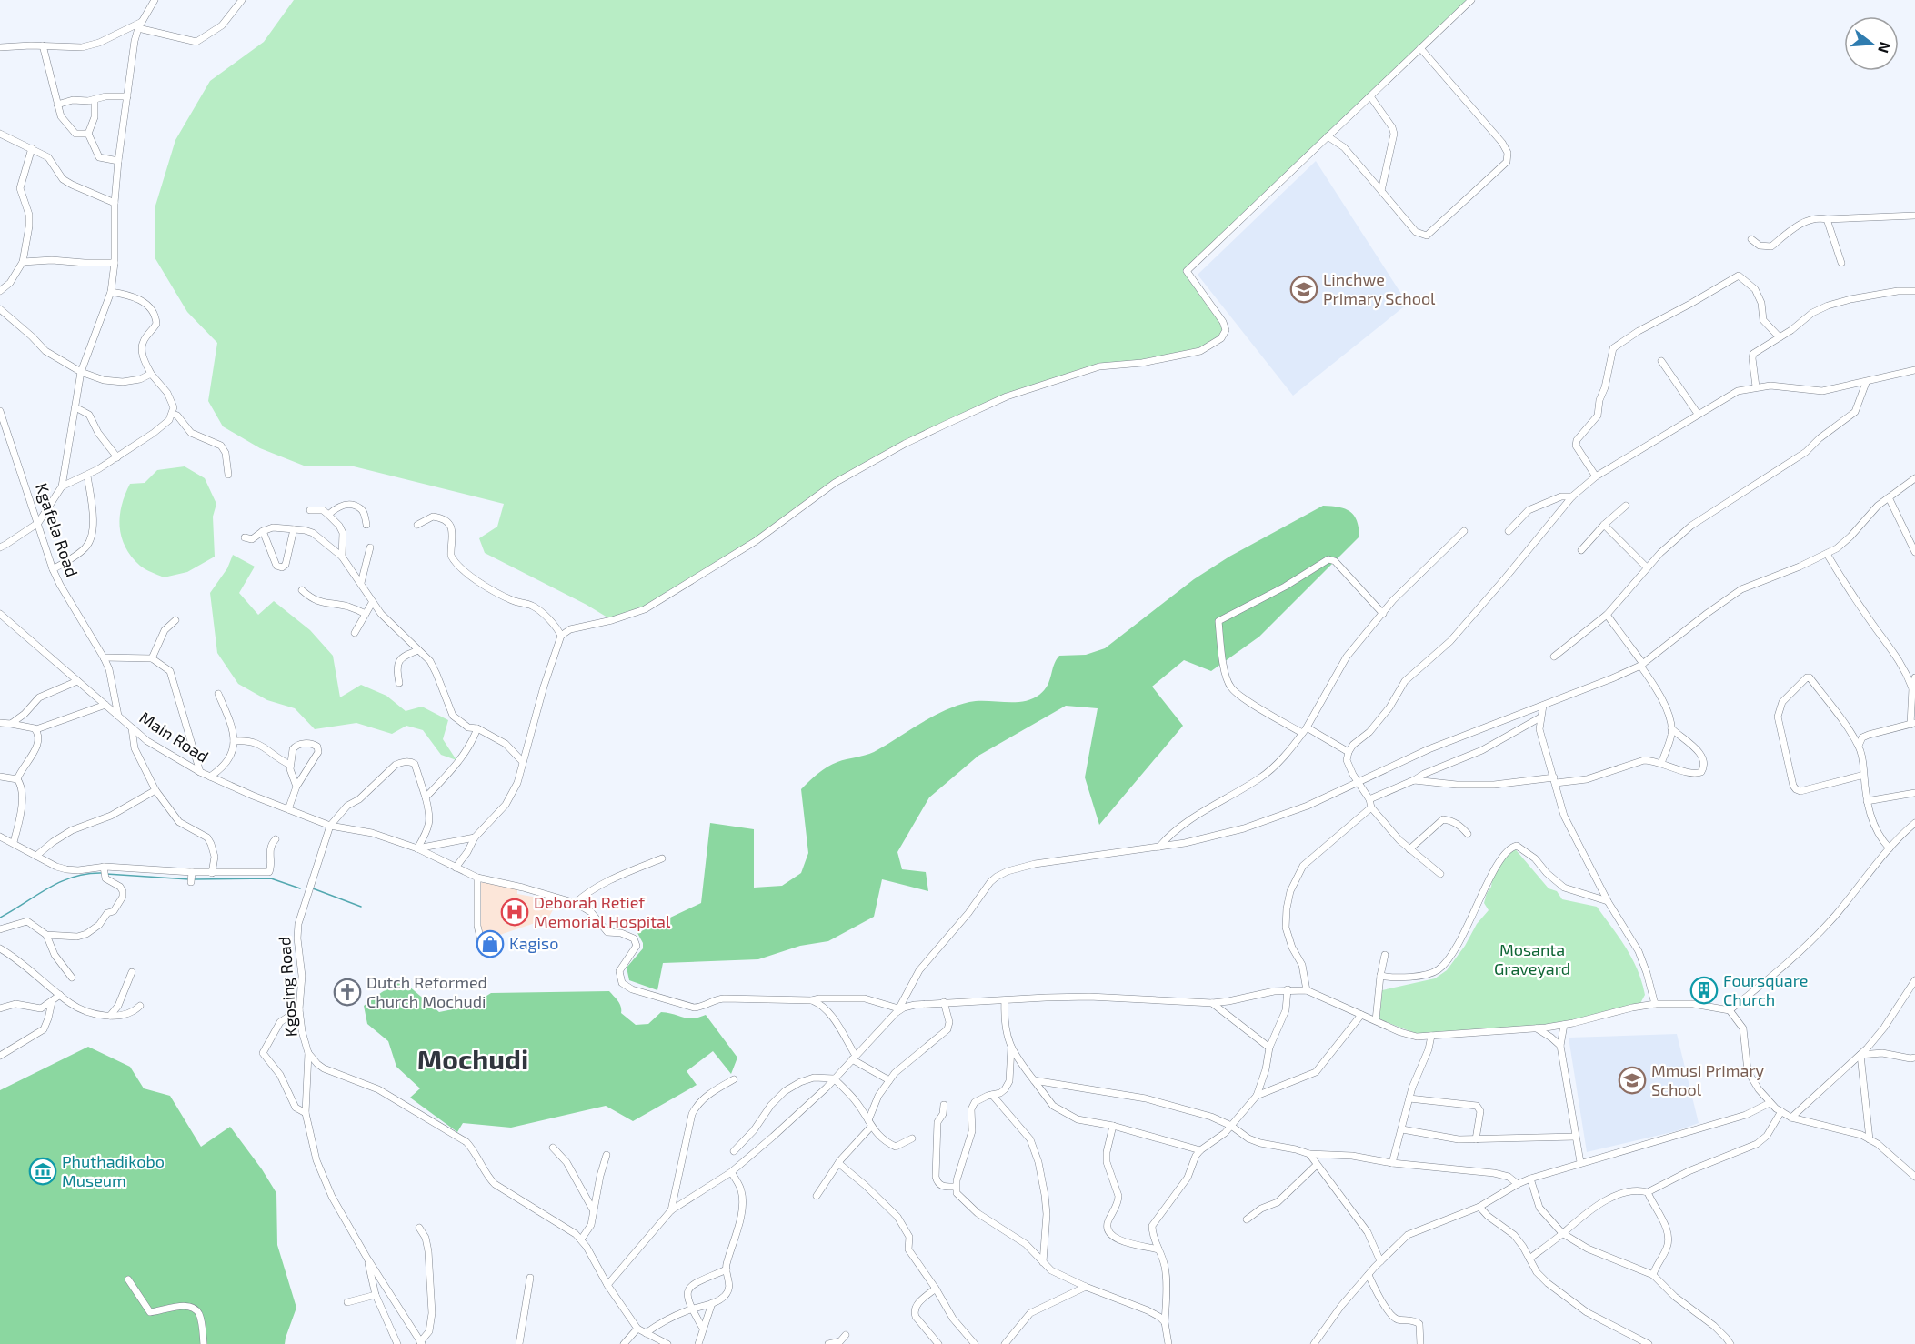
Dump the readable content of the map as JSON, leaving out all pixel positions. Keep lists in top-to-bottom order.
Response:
{
  "streets": {
    "street": ["Kgafela Road", "Main Road", "Kgosing Road"]
  },
  "crossings": [
    ["Kgafela Road", "Main Road"],
    ["Main Road", "Kgosing Road"]
  ],
  "districts": ["Mochudi"],
  "parks": ["Mosanta Graveyard"],
  "places": {
    "school or university": ["Linchwe Primary School", "Mmusi Primary School"],
    "hospital": ["Deborah Retief Memorial Hospital"],
    "shop": ["Kagiso"],
    "building": ["Foursquare Church"],
    "church": ["Dutch Reformed Church Mochudi"],
    "museum": ["Phuthadikobo Museum"]
  },
  "north": "right"
}
